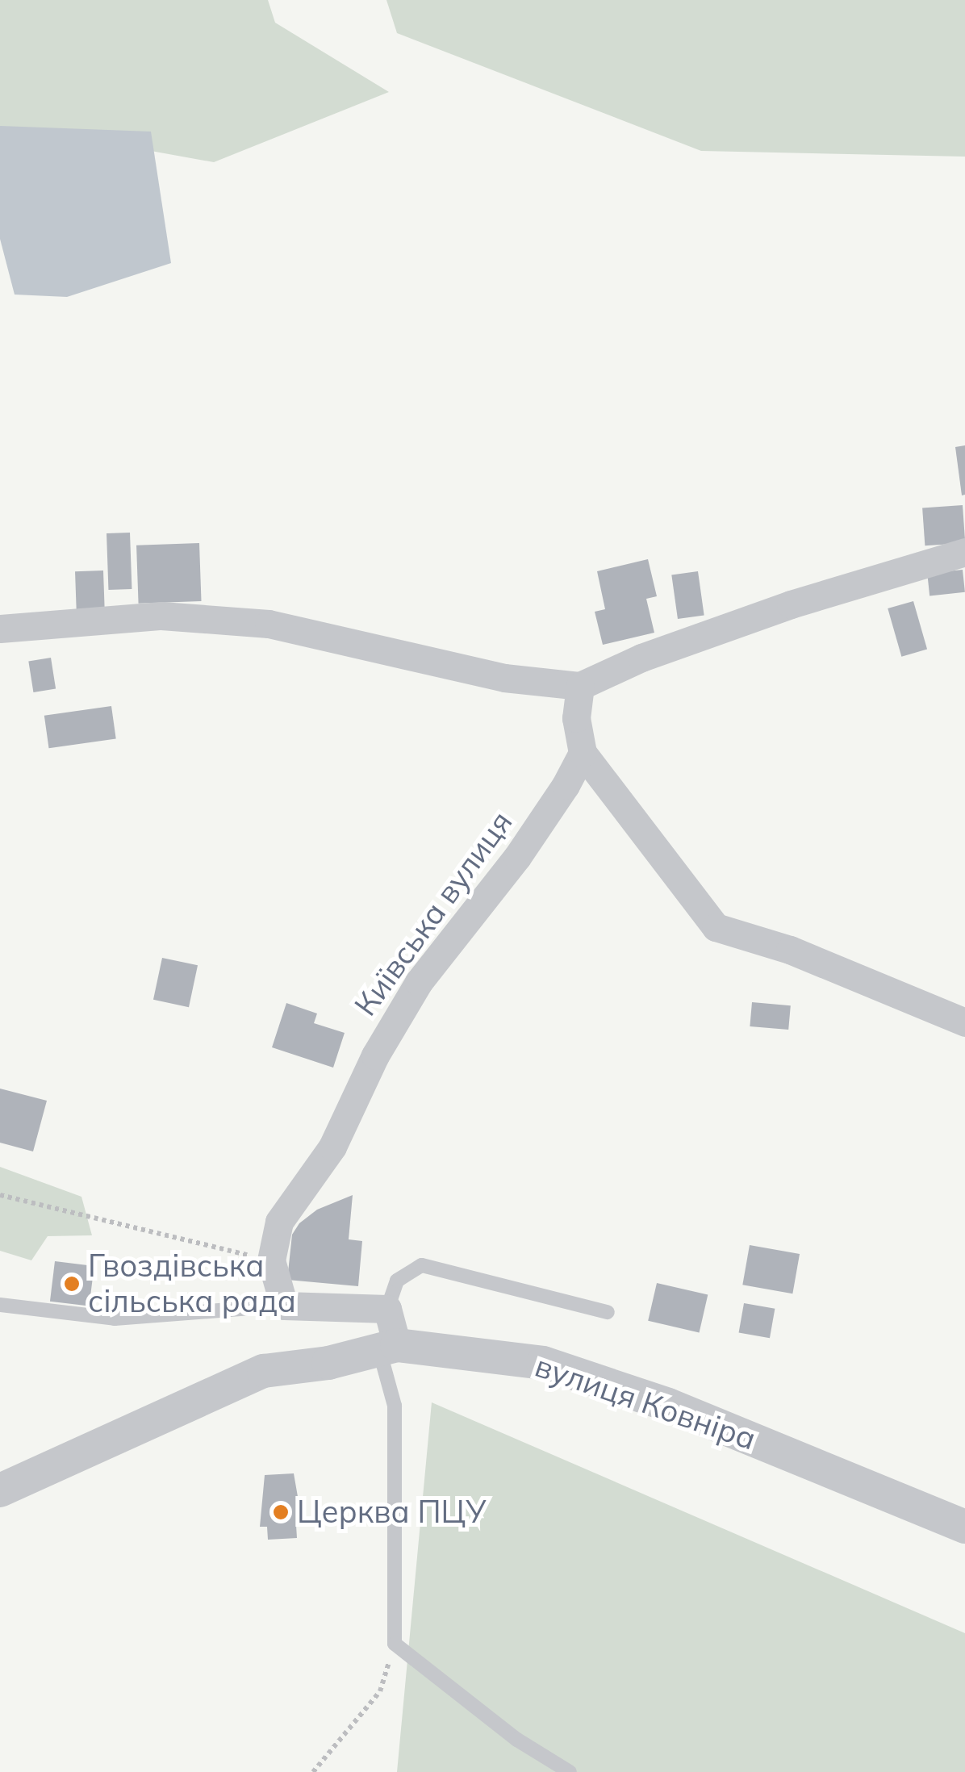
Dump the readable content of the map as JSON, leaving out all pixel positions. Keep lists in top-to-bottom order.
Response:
{
  "streets": {
    "street": ["Київська вулиця", "вулиця Ковніра"]
  },
  "places": ["Гвоздівська сільська рада", "Церква ПЦУ"]
}
